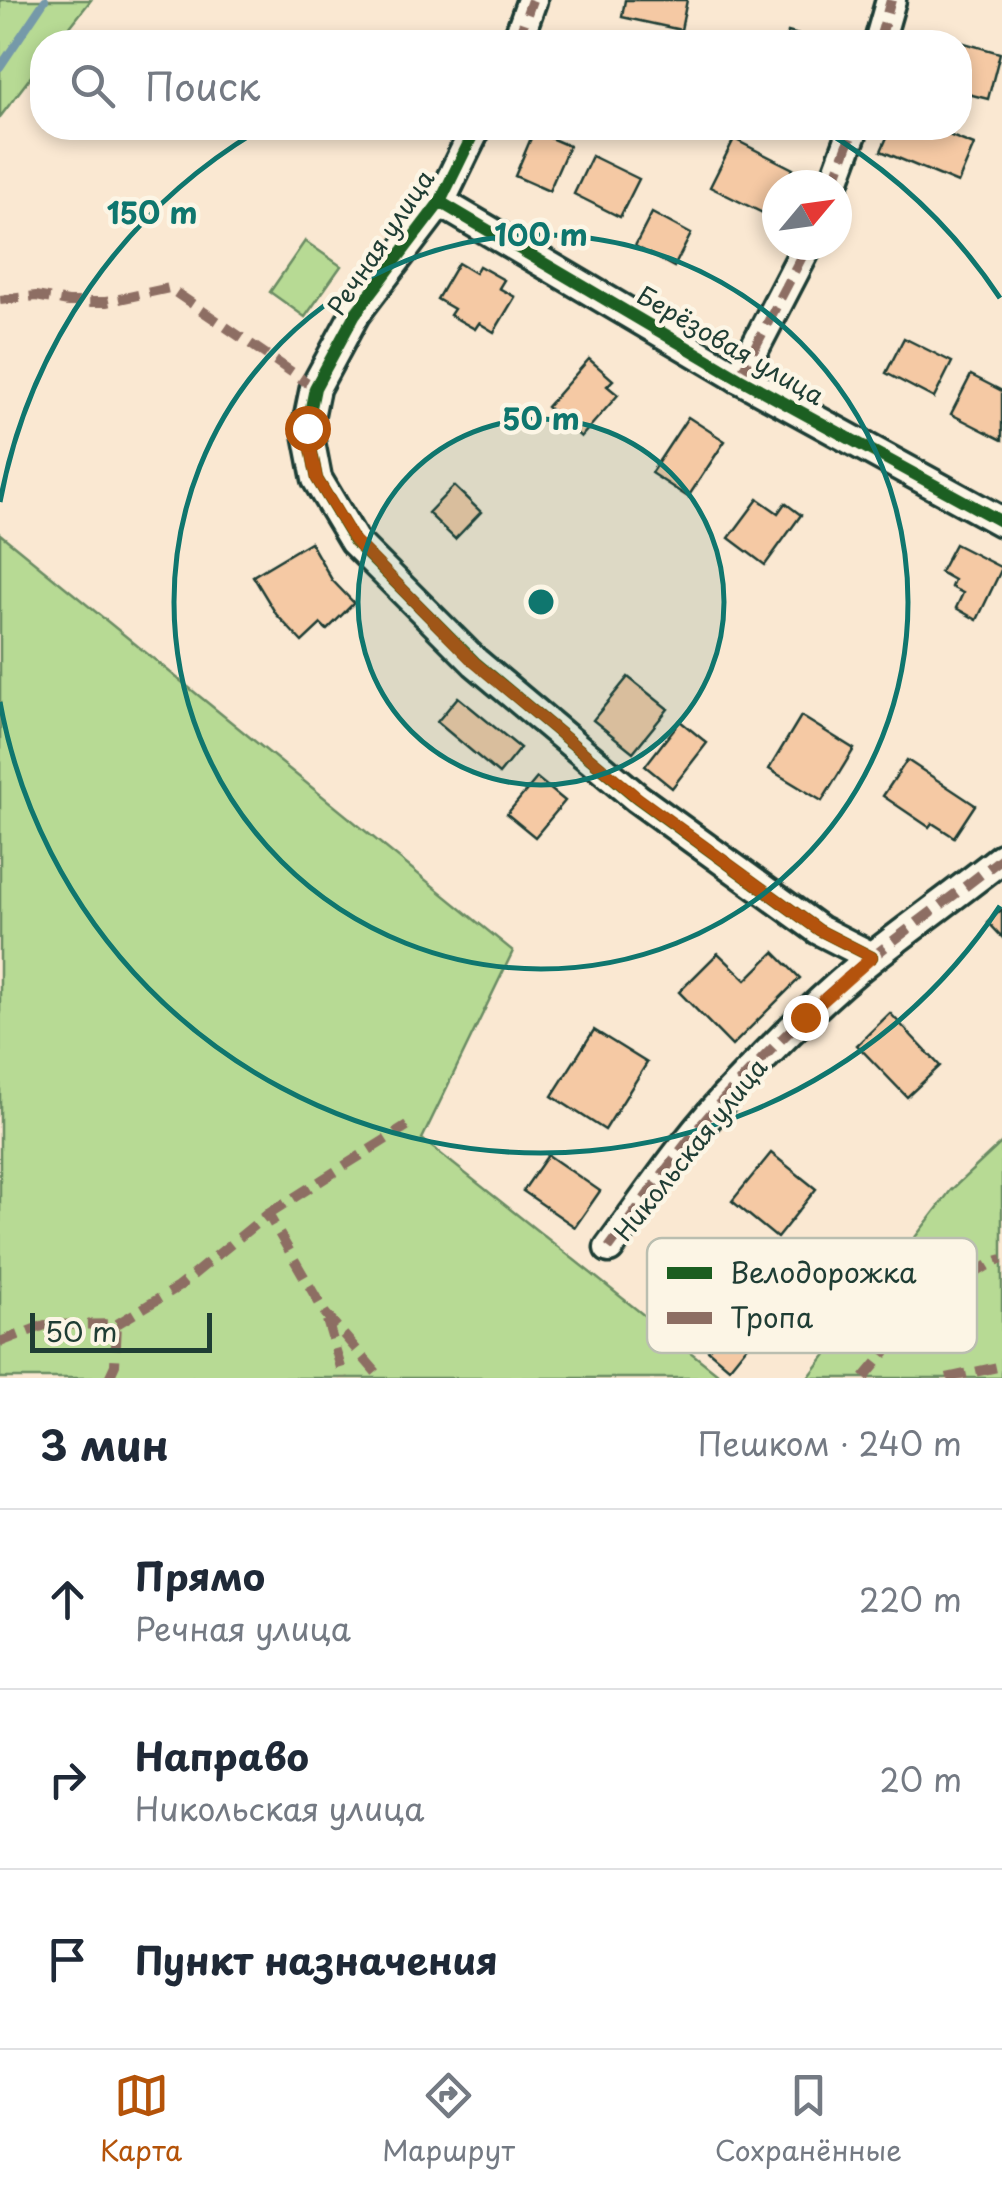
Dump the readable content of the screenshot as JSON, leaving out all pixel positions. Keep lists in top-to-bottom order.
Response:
{
  "streets": {
    "street": ["Речная улица", "Берёзовая улица", "Никольская улица"]
  },
  "crossings": [
    ["Речная улица", "Берёзовая улица"],
    ["Речная улица", "Никольская улица"]
  ],
  "legend": ["Велодорожка", "Тропа"],
  "scale_bar": "50 m",
  "north": "top right",
  "page": {
    "search": "Поиск",
    "scale": "50 m",
    "heading": ["3 мин", "Пешком · 240 m"],
    "list": [
      ["Прямо", "Речная улица", "220 m"],
      ["Направо", "Никольская улица", "20 m"],
      "Пункт назначения"
    ],
    "nav": ["Карта", "Маршрут", "Сохранённые"]
  },
  "rings": ["150 m", "100 m", "50 m"]
}
